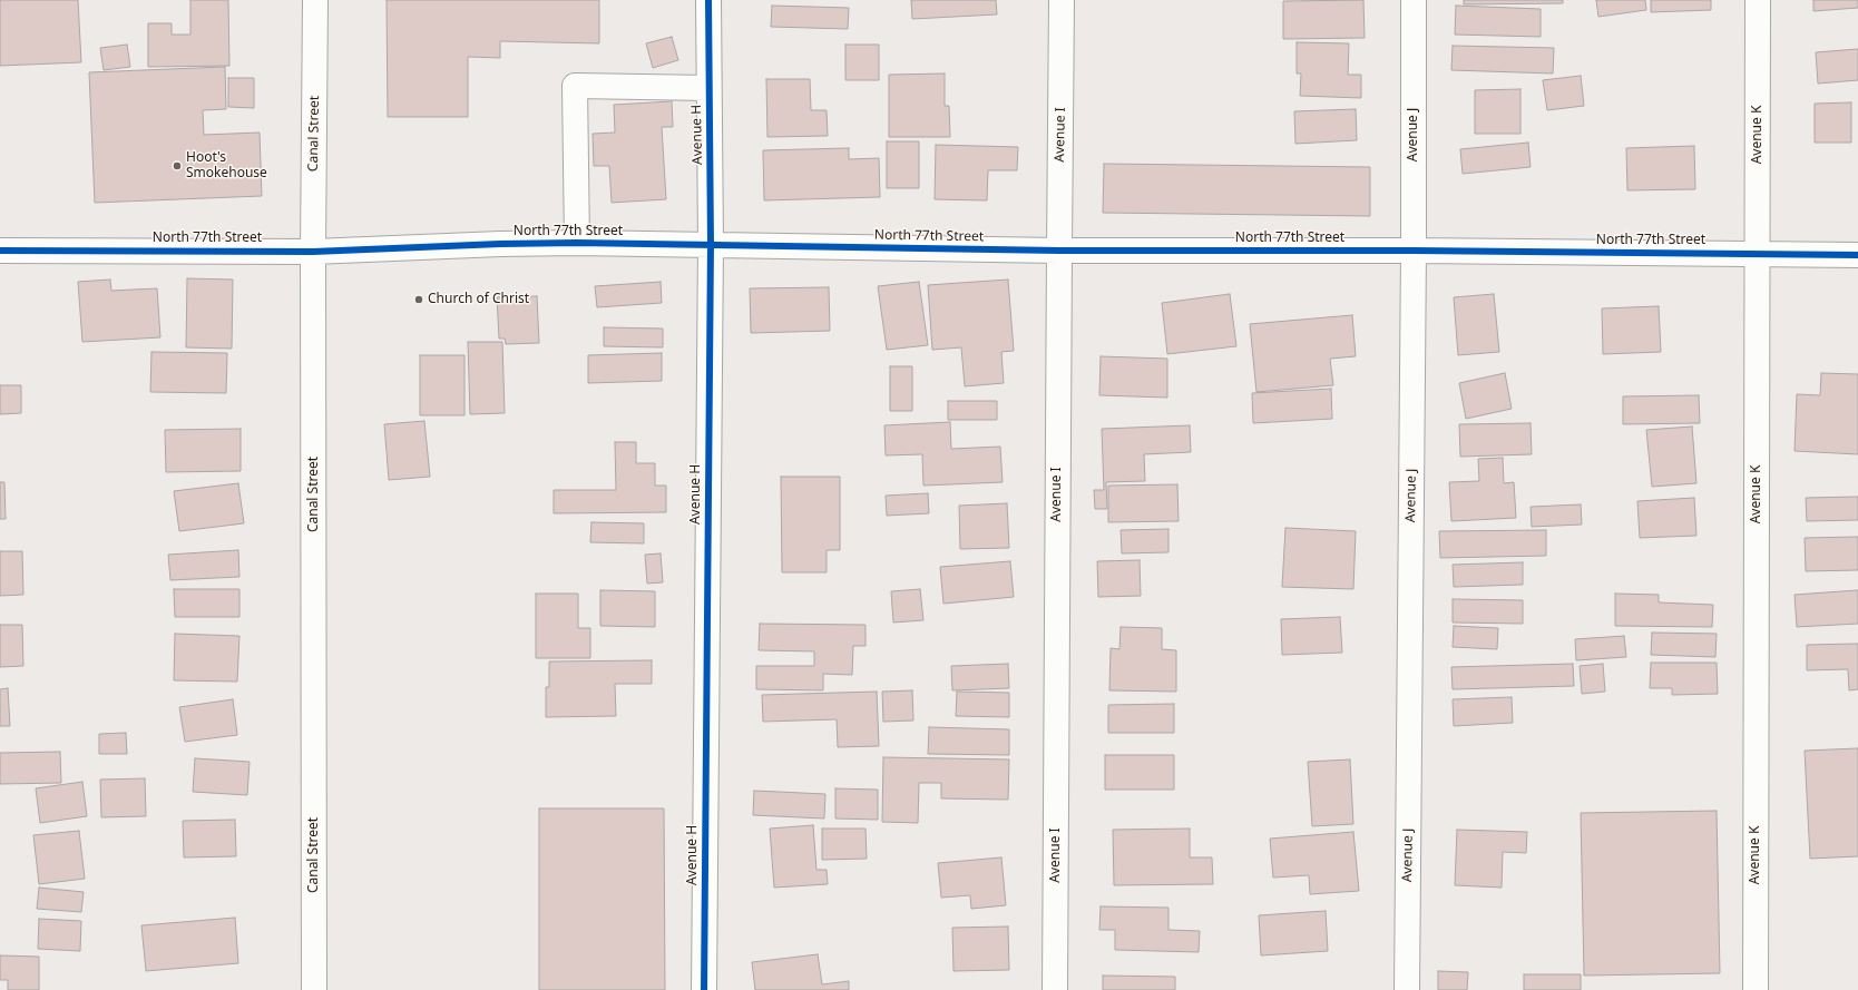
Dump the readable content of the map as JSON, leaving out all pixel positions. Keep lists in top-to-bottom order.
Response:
{
  "streets": {
    "street": [
      "Canal Street",
      "Avenue H",
      "Avenue I",
      "Avenue J",
      "Avenue K",
      "North 77th Street"
    ]
  },
  "crossings": [
    ["Canal Street", "North 77th Street"],
    ["Avenue H", "North 77th Street"],
    ["Avenue I", "North 77th Street"],
    ["Avenue J", "North 77th Street"],
    ["Avenue K", "North 77th Street"]
  ],
  "places": ["Hoot's Smokehouse", "Church of Christ"]
}
